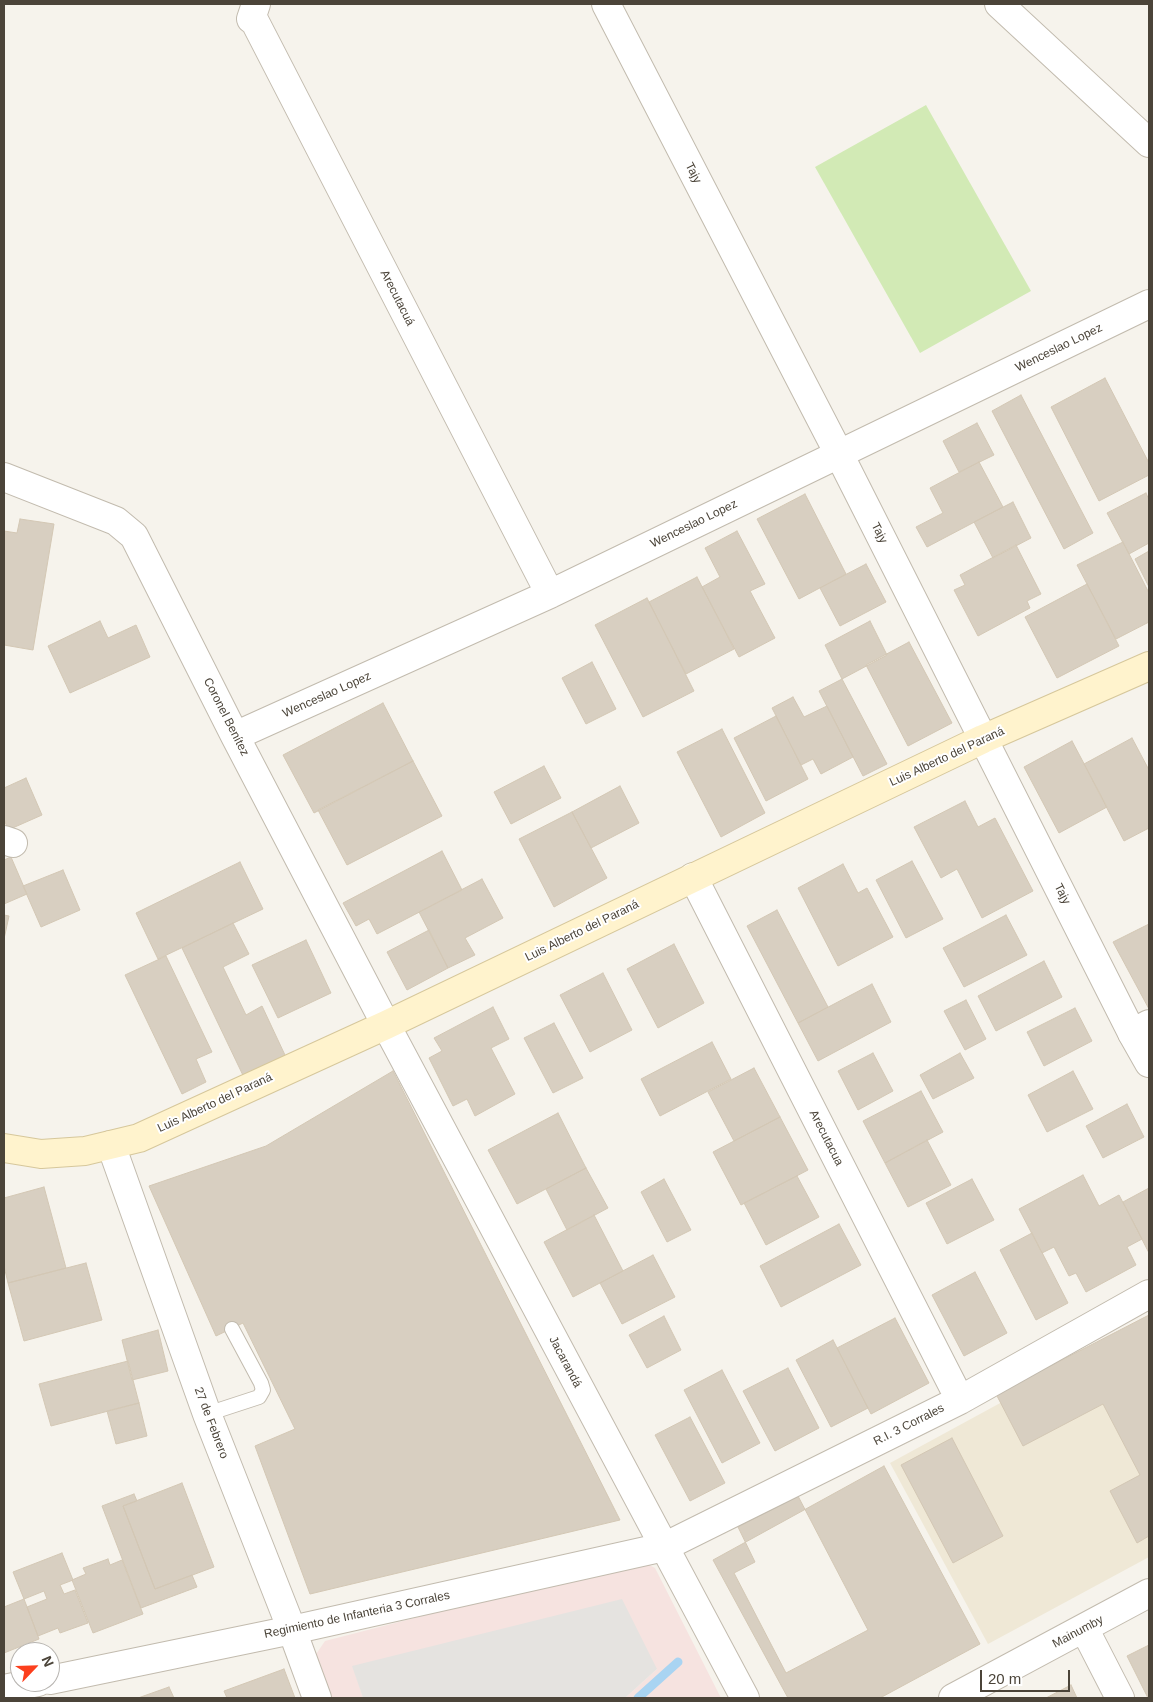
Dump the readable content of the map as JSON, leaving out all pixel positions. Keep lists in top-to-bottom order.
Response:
{
  "streets": {
    "main road": ["Luis Alberto del Paraná"],
    "street": [
      "Tajy",
      "Arecutacuá",
      "Wenceslao Lopez",
      "Coronel Benítez",
      "Arecutacua",
      "Jacarandá",
      "27 de Febrero",
      "R.I. 3 Corrales",
      "Regimiento de Infanteria 3 Corrales",
      "Mainumby"
    ]
  },
  "crossings": [
    ["Tajy", "Wenceslao Lopez"],
    ["Tajy", "Luis Alberto del Paraná"],
    ["Arecutacuá", "Wenceslao Lopez"],
    ["Wenceslao Lopez", "Coronel Benítez"],
    ["Coronel Benítez", "Luis Alberto del Paraná"],
    ["Coronel Benítez", "Jacarandá"],
    ["Luis Alberto del Paraná", "Arecutacua"],
    ["Luis Alberto del Paraná", "Jacarandá"],
    ["Luis Alberto del Paraná", "27 de Febrero"],
    ["Arecutacua", "R.I. 3 Corrales"],
    ["Jacarandá", "R.I. 3 Corrales"],
    ["Jacarandá", "Regimiento de Infanteria 3 Corrales"],
    ["27 de Febrero", "Regimiento de Infanteria 3 Corrales"],
    ["R.I. 3 Corrales", "Regimiento de Infanteria 3 Corrales"]
  ],
  "scale_bar": "20 m",
  "north": "top right"
}
